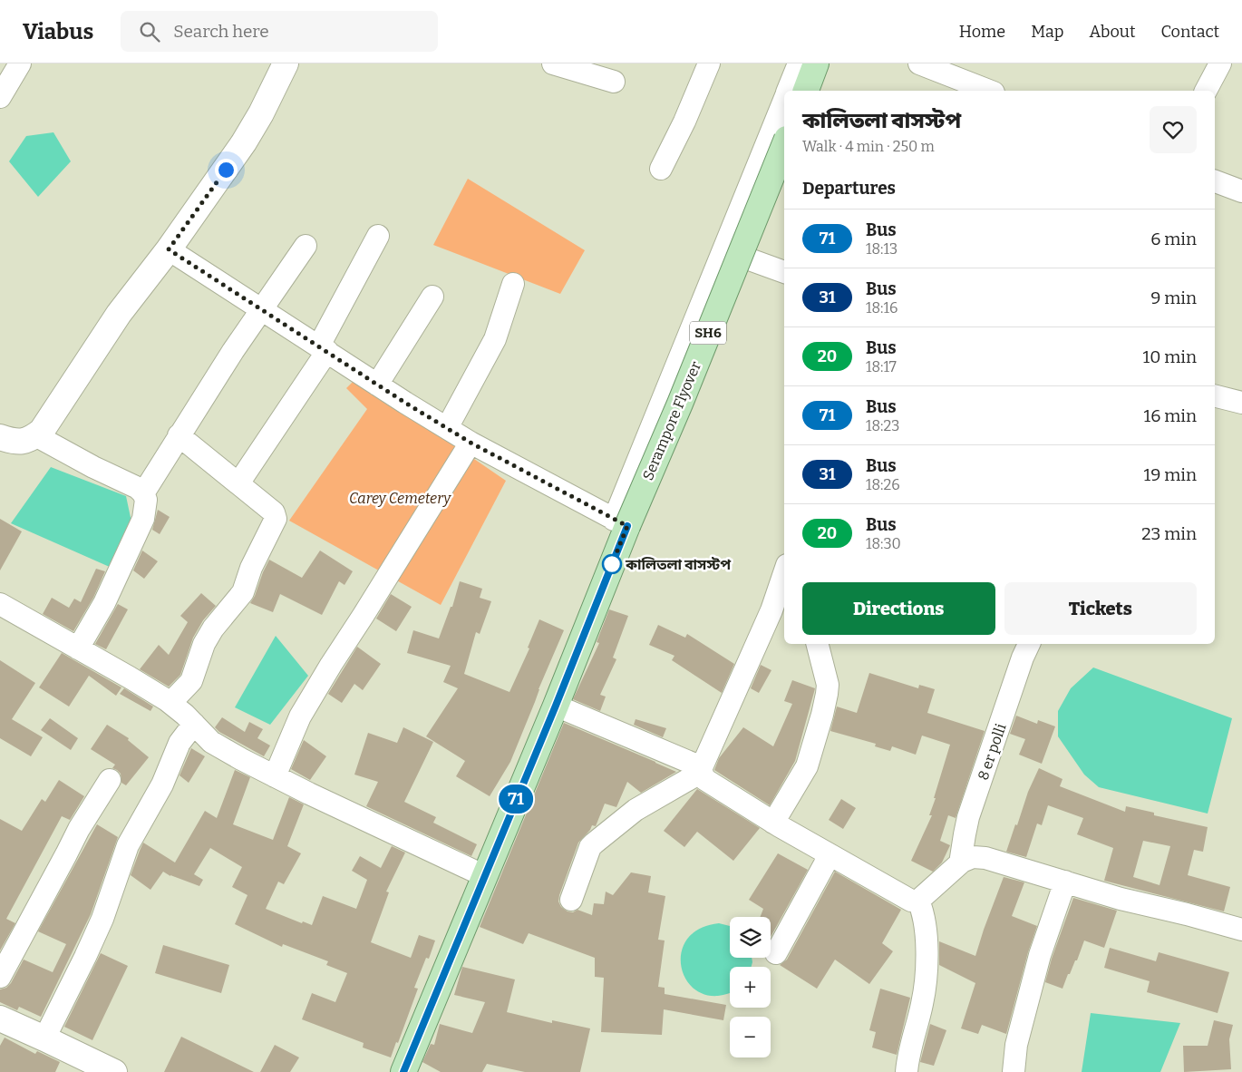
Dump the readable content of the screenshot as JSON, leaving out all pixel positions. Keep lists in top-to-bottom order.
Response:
{
  "streets": {
    "main road": ["SH6", "Serampore Flyover"],
    "street": ["8 er polli"]
  },
  "crossings": [
    ["SH6", "Serampore Flyover"]
  ],
  "parks": ["Carey Cemetery"],
  "places": ["কালিতলা বাসস্টপ"],
  "lines": ["bus line 71"],
  "page": {
    "header": "Viabus",
    "search": "Search here",
    "nav": [
      "Home",
      "Map",
      "About",
      "Contact"
    ],
    "on_map": "71",
    "heading": [
      ["কালিতলা বাসস্টপ", "Walk · 4 min · 250 m"],
      "Departures"
    ],
    "list": [
      {
        "mark": "71",
        "name": "Bus",
        "note": "18:13",
        "value": "6 min"
      },
      {
        "mark": "31",
        "name": "Bus",
        "note": "18:16",
        "value": "9 min"
      },
      {
        "mark": "20",
        "name": "Bus",
        "note": "18:17",
        "value": "10 min"
      },
      {
        "mark": "71",
        "name": "Bus",
        "note": "18:23",
        "value": "16 min"
      },
      {
        "mark": "31",
        "name": "Bus",
        "note": "18:26",
        "value": "19 min"
      },
      {
        "mark": "20",
        "name": "Bus",
        "note": "18:30",
        "value": "23 min"
      }
    ],
    "buttons": ["Directions", "Tickets"],
    "map_buttons": ["+", "−"]
  }
}
